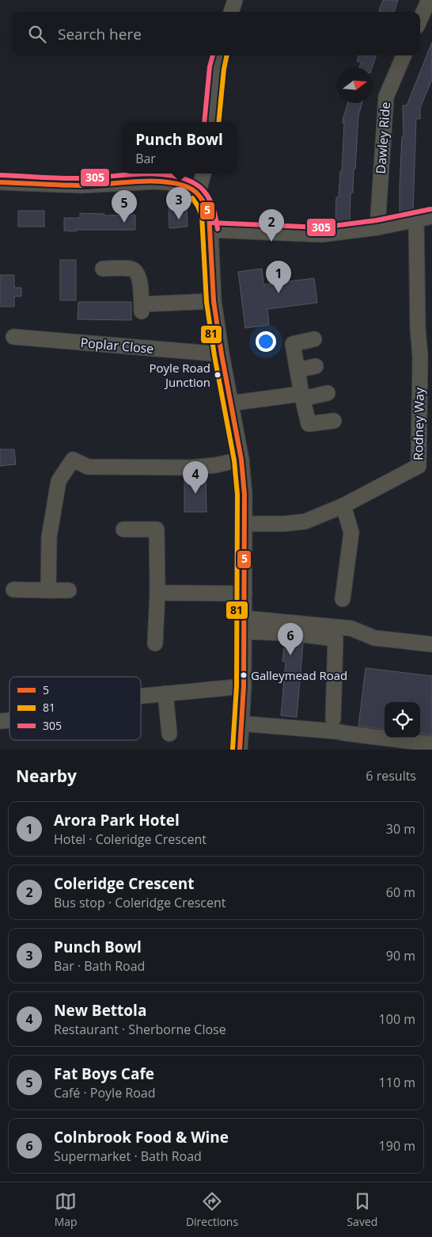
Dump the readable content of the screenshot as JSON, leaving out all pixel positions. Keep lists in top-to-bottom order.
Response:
{
  "streets": {
    "street": ["Dawley Ride", "Poplar Close", "Rodney Way"]
  },
  "places": ["Poyle Road Junction", "Galleymead Road"],
  "lines": ["transit line 81", "transit line 305", "transit line 5"],
  "legend": ["5", "81", "305"],
  "north": "right",
  "page": {
    "search": "Search here",
    "popup": ["Punch Bowl", "Bar"],
    "pins": [
      "3",
      "5",
      "2",
      "1",
      "4",
      "6"
    ],
    "heading": ["Nearby", "6 results"],
    "list": [
      {
        "mark": "1",
        "name": "Arora Park Hotel",
        "note": "Hotel · Coleridge Crescent",
        "value": "30 m"
      },
      {
        "mark": "2",
        "name": "Coleridge Crescent",
        "note": "Bus stop · Coleridge Crescent",
        "value": "60 m"
      },
      {
        "mark": "3",
        "name": "Punch Bowl",
        "note": "Bar · Bath Road",
        "value": "90 m"
      },
      {
        "mark": "4",
        "name": "New Bettola",
        "note": "Restaurant · Sherborne Close",
        "value": "100 m"
      },
      {
        "mark": "5",
        "name": "Fat Boys Cafe",
        "note": "Café · Poyle Road",
        "value": "110 m"
      },
      {
        "mark": "6",
        "name": "Colnbrook Food & Wine",
        "note": "Supermarket · Bath Road",
        "value": "190 m"
      }
    ],
    "nav": ["Map", "Directions", "Saved"]
  }
}
